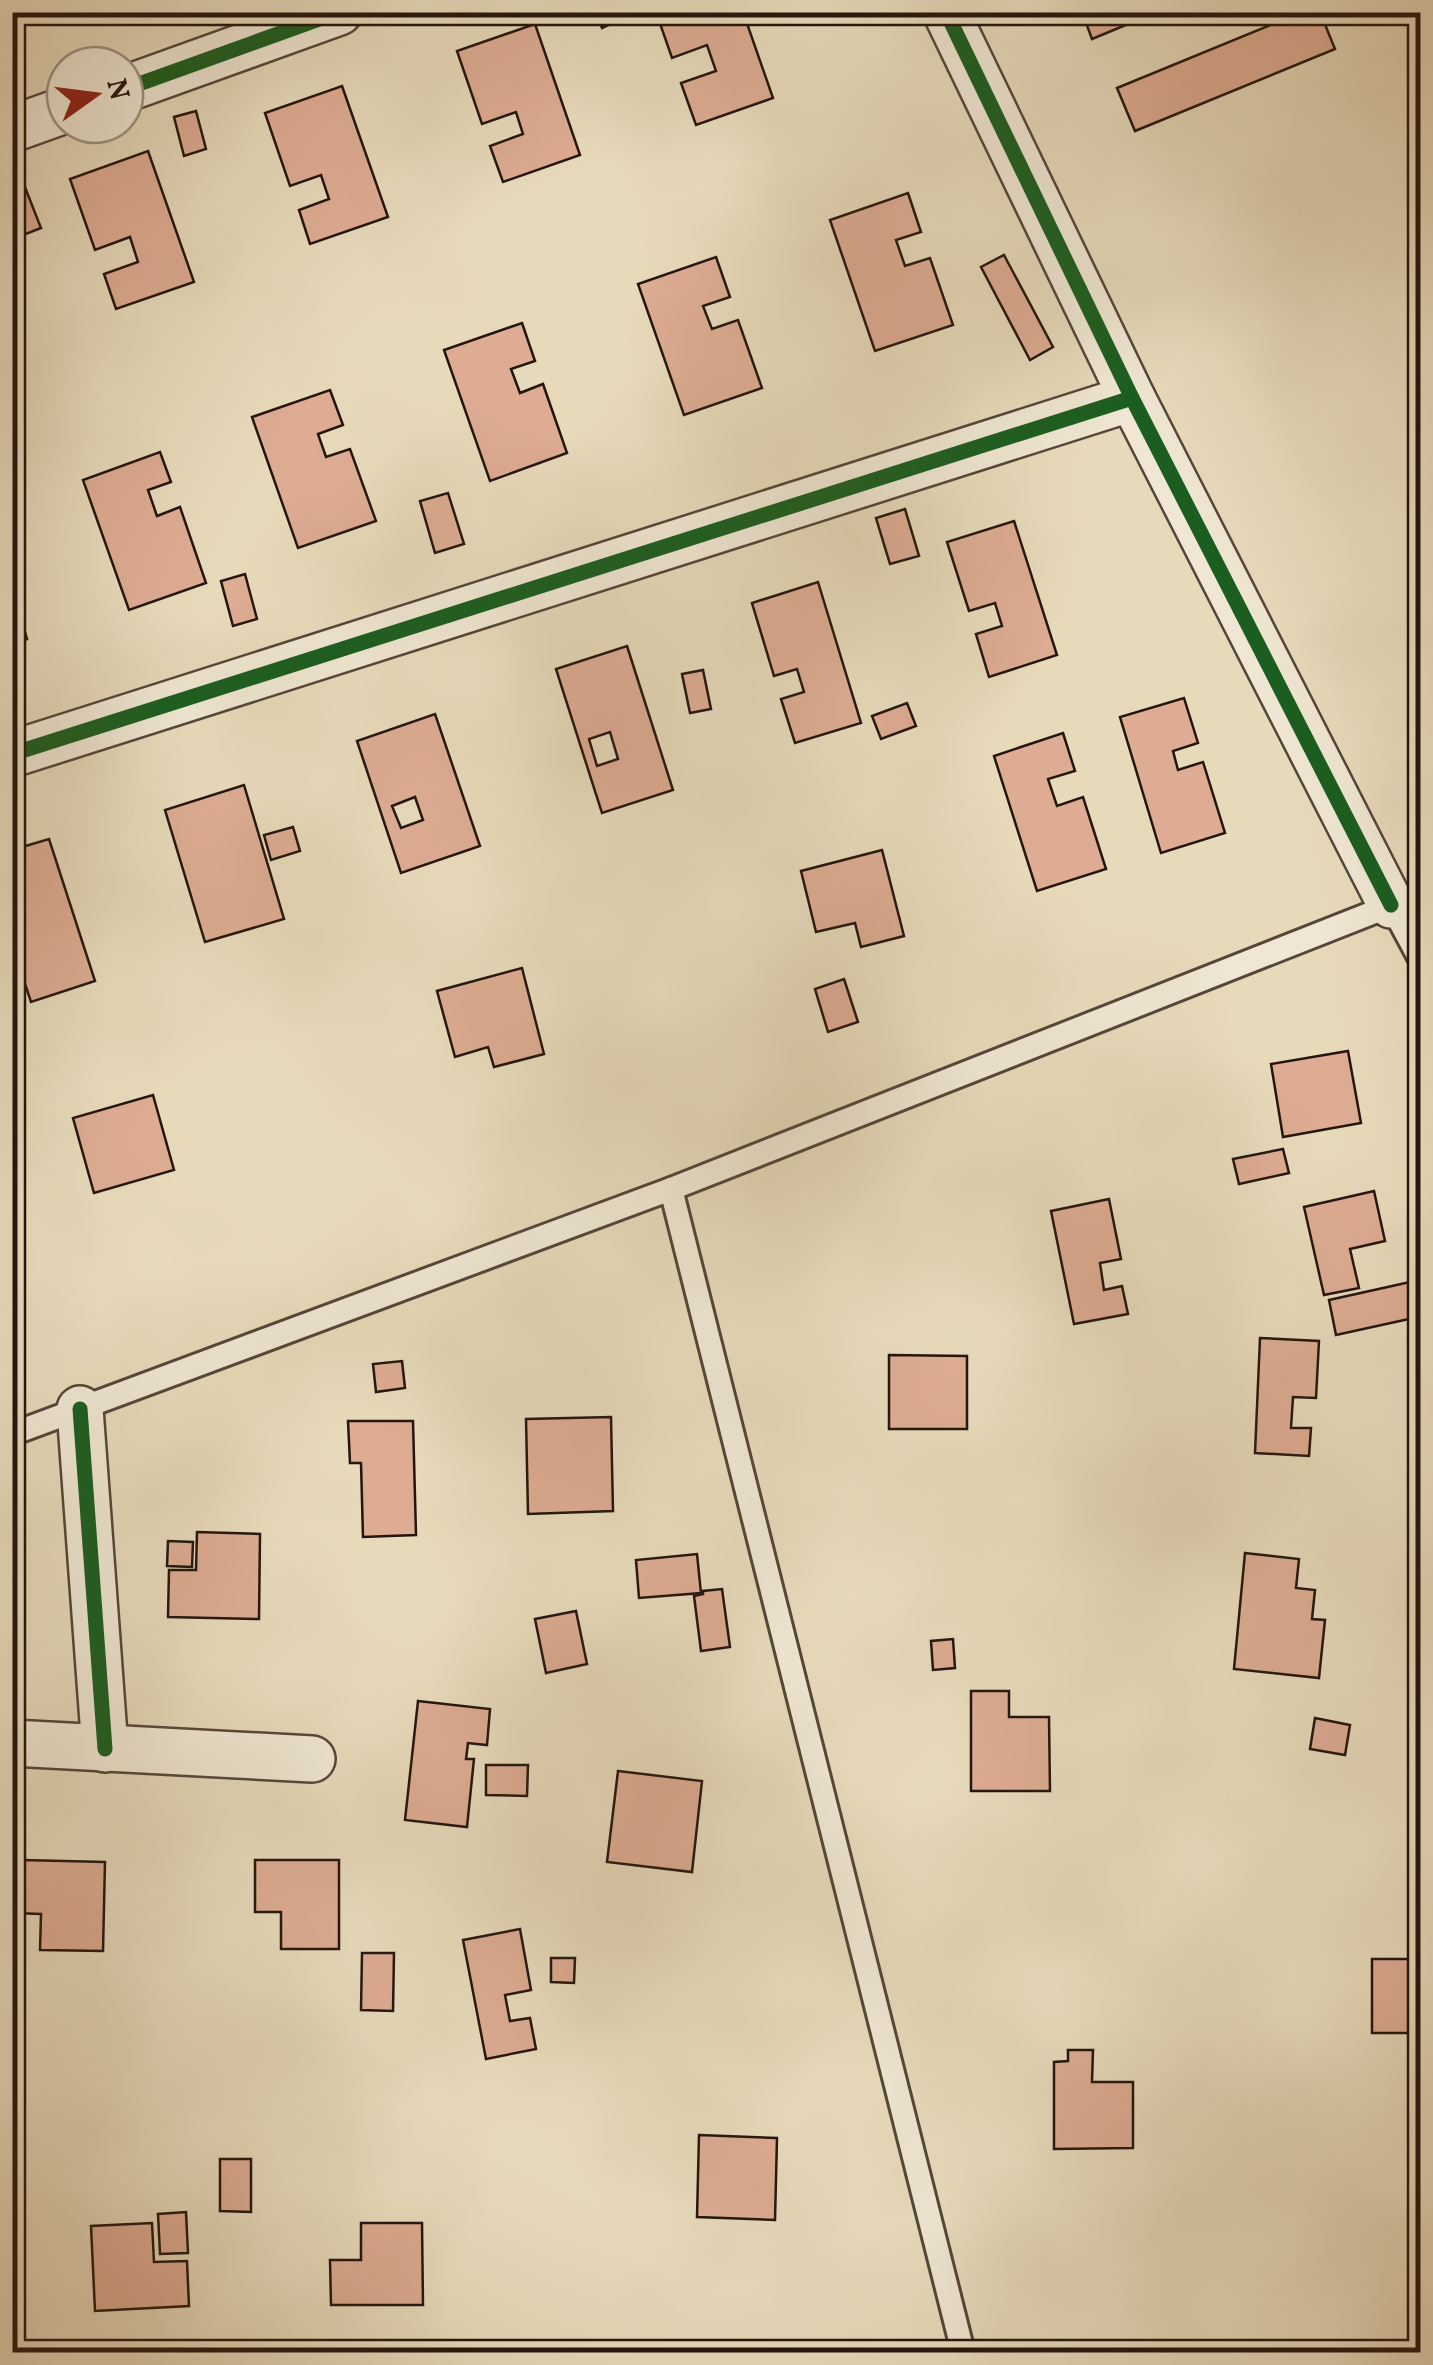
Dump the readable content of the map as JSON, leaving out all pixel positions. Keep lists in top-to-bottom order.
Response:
{
  "north": "right"
}
